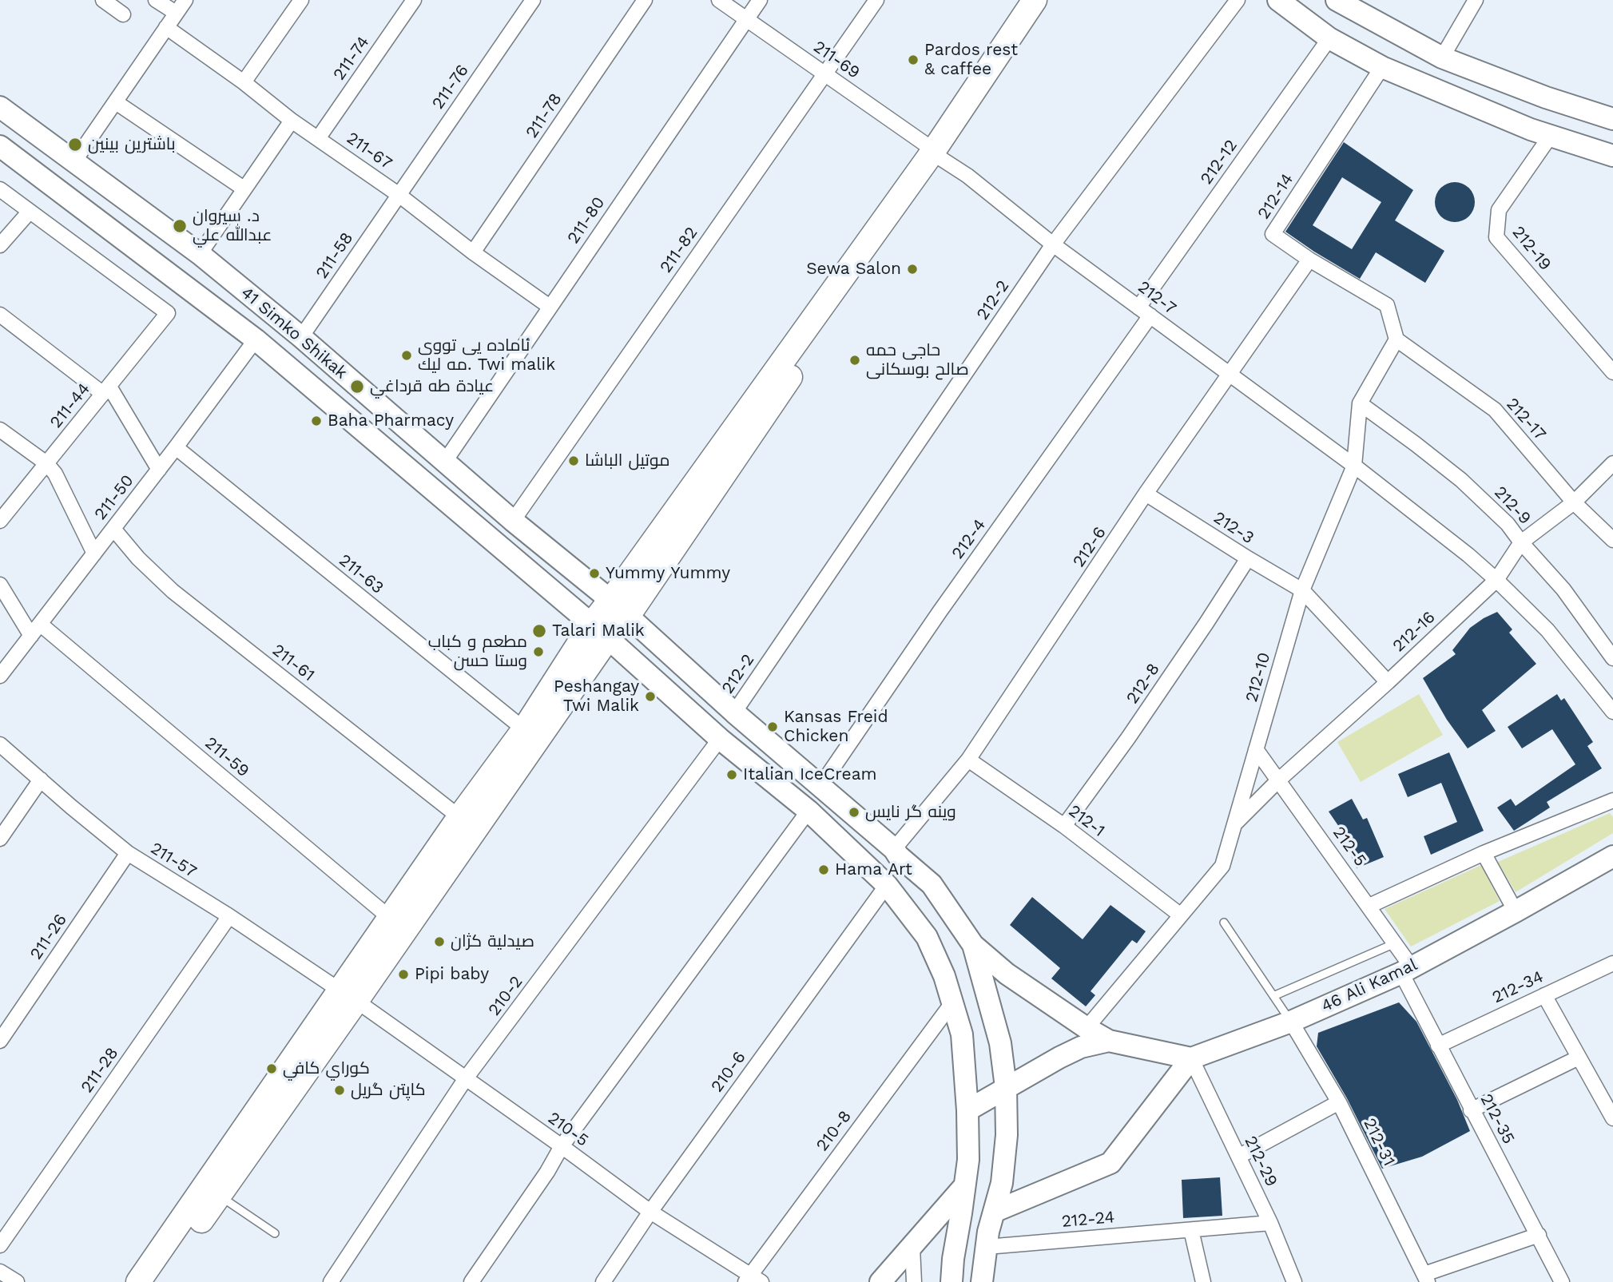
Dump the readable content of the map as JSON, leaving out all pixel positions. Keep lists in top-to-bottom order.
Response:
{
  "streets": {
    "main road": ["41 Simko Shikak", "46 Ali Kamal"],
    "street": [
      "211-74",
      "211-69",
      "211-76",
      "211-78",
      "211-67",
      "212-12",
      "212-14",
      "211-80",
      "212-19",
      "211-82",
      "211-58",
      "212-7",
      "212-2",
      "211-44",
      "212-17",
      "211-50",
      "212-9",
      "212-3",
      "212-4",
      "212-6",
      "211-63",
      "212-16",
      "211-61",
      "212-10",
      "212-8",
      "211-59",
      "212-1",
      "212-5",
      "211-57",
      "211-26",
      "212-34",
      "210-2",
      "211-28",
      "210-6",
      "212-35",
      "210-5",
      "210-8",
      "212-31",
      "212-29",
      "212-24"
    ]
  },
  "crossings": [
    ["211-74", "211-67"],
    ["211-69", "211-80"],
    ["211-69", "211-82"],
    ["211-69", "212-7"],
    ["211-76", "211-67"],
    ["211-76", "211-58"],
    ["211-78", "211-67"],
    ["211-67", "211-80"],
    ["211-67", "211-58"],
    ["212-12", "212-7"],
    ["212-14", "212-17"],
    ["212-14", "212-6"],
    ["212-14", "212-10"],
    ["211-80", "41 Simko Shikak"],
    ["211-82", "41 Simko Shikak"],
    ["211-58", "41 Simko Shikak"],
    ["212-7", "212-2"],
    ["212-7", "212-4"],
    ["212-7", "212-6"],
    ["212-7", "212-10"],
    ["212-2", "41 Simko Shikak"],
    ["41 Simko Shikak", "211-50"],
    ["41 Simko Shikak", "212-4"],
    ["41 Simko Shikak", "212-6"],
    ["41 Simko Shikak", "210-2"],
    ["41 Simko Shikak", "210-6"],
    ["41 Simko Shikak", "210-8"],
    ["212-17", "212-16"],
    ["212-17", "212-10"],
    ["211-50", "211-63"],
    ["211-50", "211-61"],
    ["211-50", "211-59"],
    ["212-9", "212-16"],
    ["212-9", "212-10"],
    ["212-3", "212-6"],
    ["212-3", "212-10"],
    ["212-3", "212-8"],
    ["212-6", "212-1"],
    ["212-16", "212-10"],
    ["212-16", "212-5"],
    ["212-10", "212-1"],
    ["212-10", "212-5"],
    ["212-8", "212-1"],
    ["212-5", "46 Ali Kamal"],
    ["212-5", "212-35"],
    ["211-57", "211-26"],
    ["211-57", "211-28"],
    ["211-57", "210-5"],
    ["46 Ali Kamal", "212-35"],
    ["46 Ali Kamal", "212-31"],
    ["46 Ali Kamal", "212-29"],
    ["212-34", "212-35"],
    ["210-2", "210-5"],
    ["210-6", "210-5"],
    ["210-5", "210-8"],
    ["212-29", "212-24"]
  ],
  "places": [
    "Pardos rest & caffee",
    "باشترين بينين",
    "د. سيروان عبدالله علي",
    "Sewa Salon",
    "ئاماده يى تووى مه ليك. Twi malik",
    "حاجی حمه صالح بوسکانی",
    "عيادة طه قرداغي",
    "Baha Pharmacy",
    "موتيل الباشا",
    "Yummy Yummy",
    "Talari Malik",
    "مطعم و کباب وستا حسن",
    "Peshangay Twi Malik",
    "Kansas Freid Chicken",
    "Italian IceCream",
    "وینه گر نایس",
    "Hama Art",
    "صيدلية كژان",
    "Pipi baby",
    "كوراي كافي",
    "کاپتن گریل"
  ]
}
